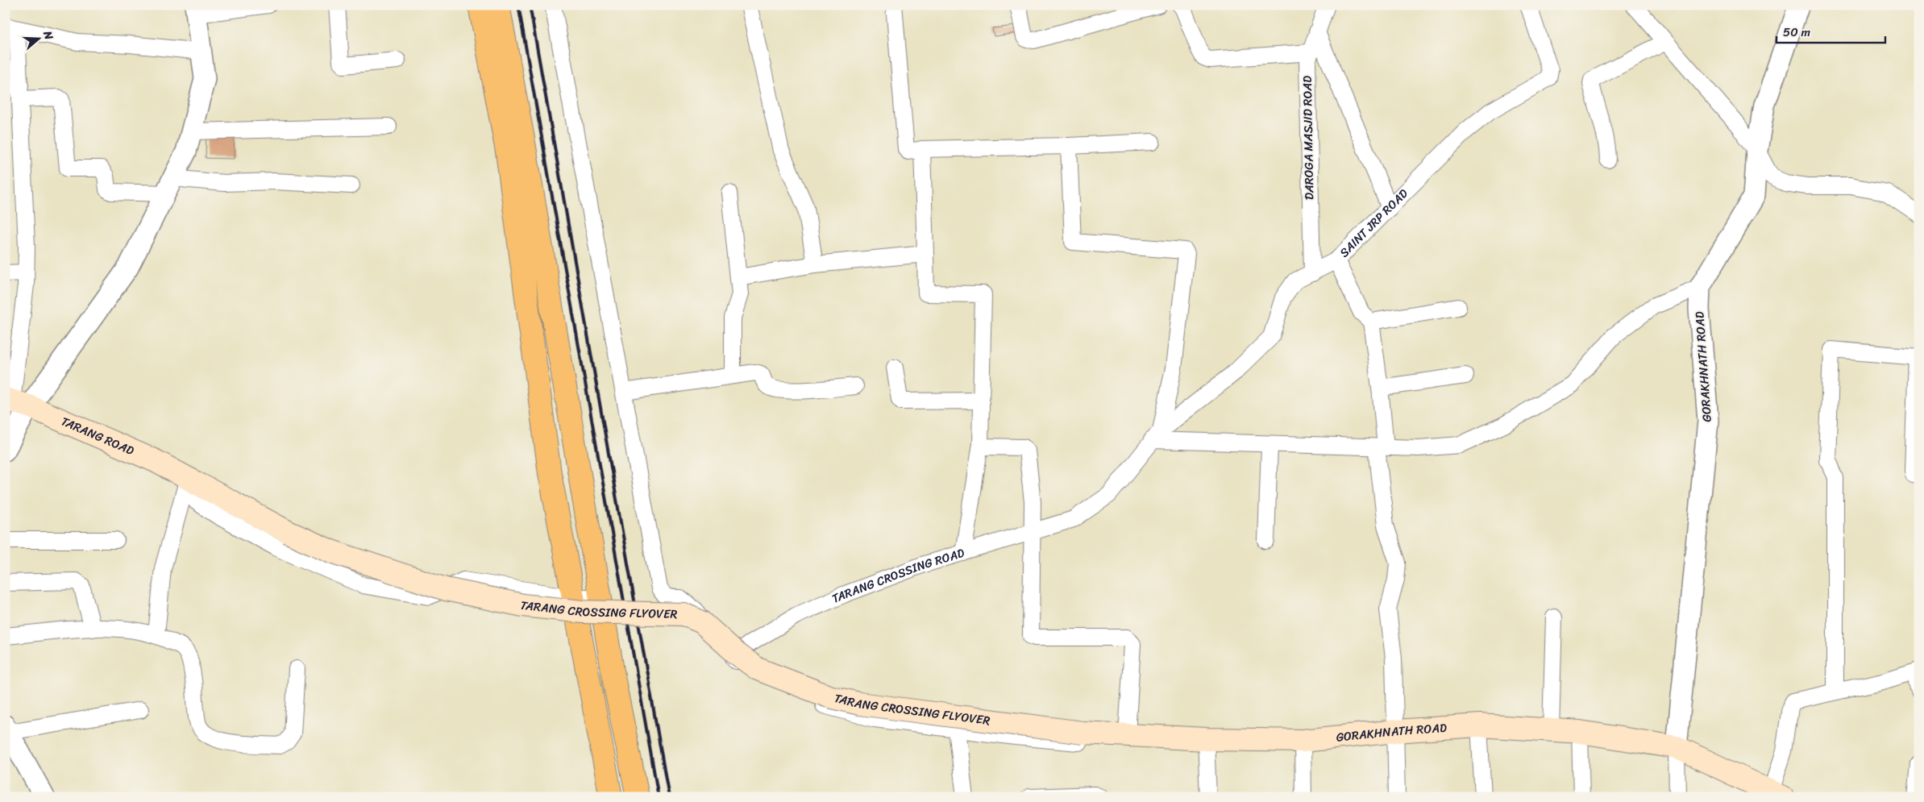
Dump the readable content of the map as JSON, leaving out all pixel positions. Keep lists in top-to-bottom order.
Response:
{
  "streets": {
    "main road": ["GORAKHNATH ROAD", "TARANG ROAD", "TARANG CROSSING FLYOVER"],
    "street": ["DAROGA MASJID ROAD", "SAINT JRP ROAD", "TARANG CROSSING ROAD"]
  },
  "crossings": [
    ["DAROGA MASJID ROAD", "SAINT JRP ROAD"],
    ["SAINT JRP ROAD", "TARANG CROSSING ROAD"],
    ["GORAKHNATH ROAD", "TARANG CROSSING FLYOVER"],
    ["TARANG ROAD", "TARANG CROSSING FLYOVER"]
  ],
  "scale_bar": "50 m",
  "north": "right"
}
